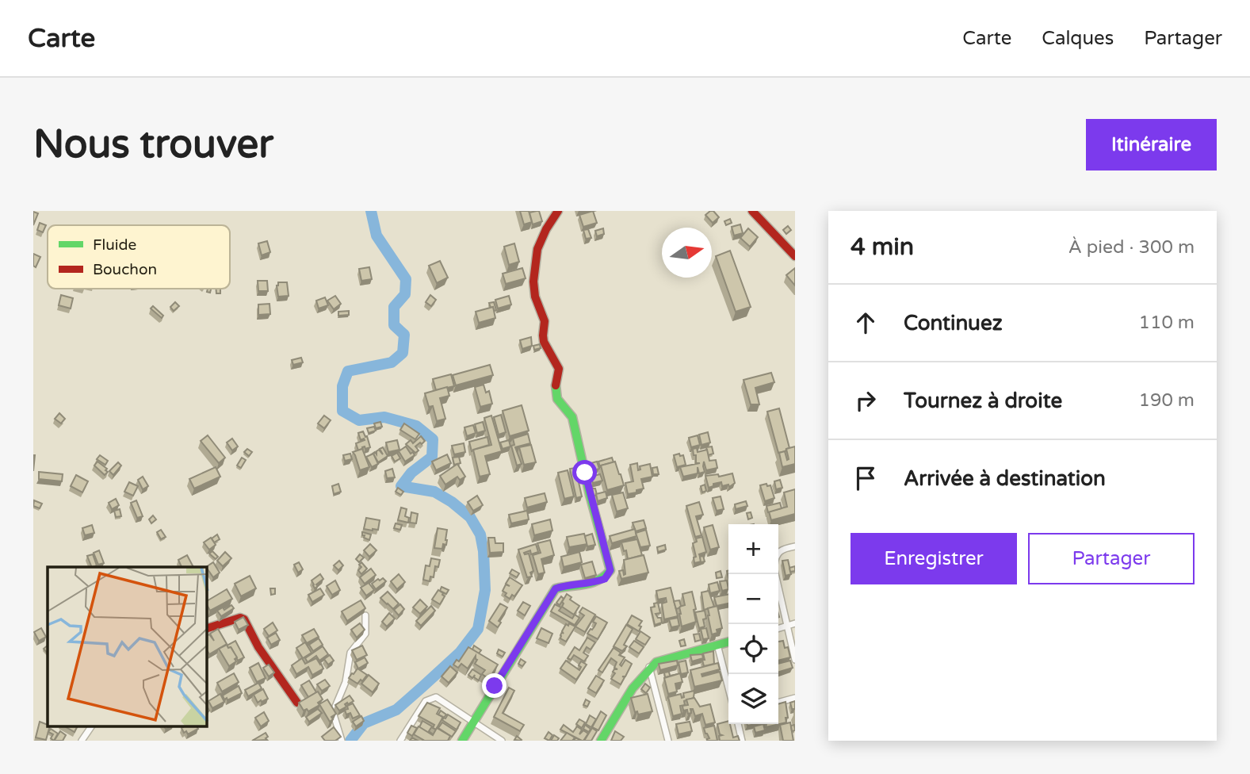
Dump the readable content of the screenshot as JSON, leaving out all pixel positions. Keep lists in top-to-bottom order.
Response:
{
  "legend": ["Fluide", "Bouchon"],
  "north": "right",
  "page": {
    "header": "Carte",
    "nav": ["Carte", "Calques", "Partager"],
    "buttons": [
      "Itinéraire",
      ["Enregistrer", "Partager"]
    ],
    "title": "Nous trouver",
    "heading": ["4 min", "À pied · 300 m"],
    "list": [
      ["Continuez", "110 m"],
      ["Tournez à droite", "190 m"],
      "Arrivée à destination"
    ],
    "map_buttons": ["+", "−"]
  }
}
